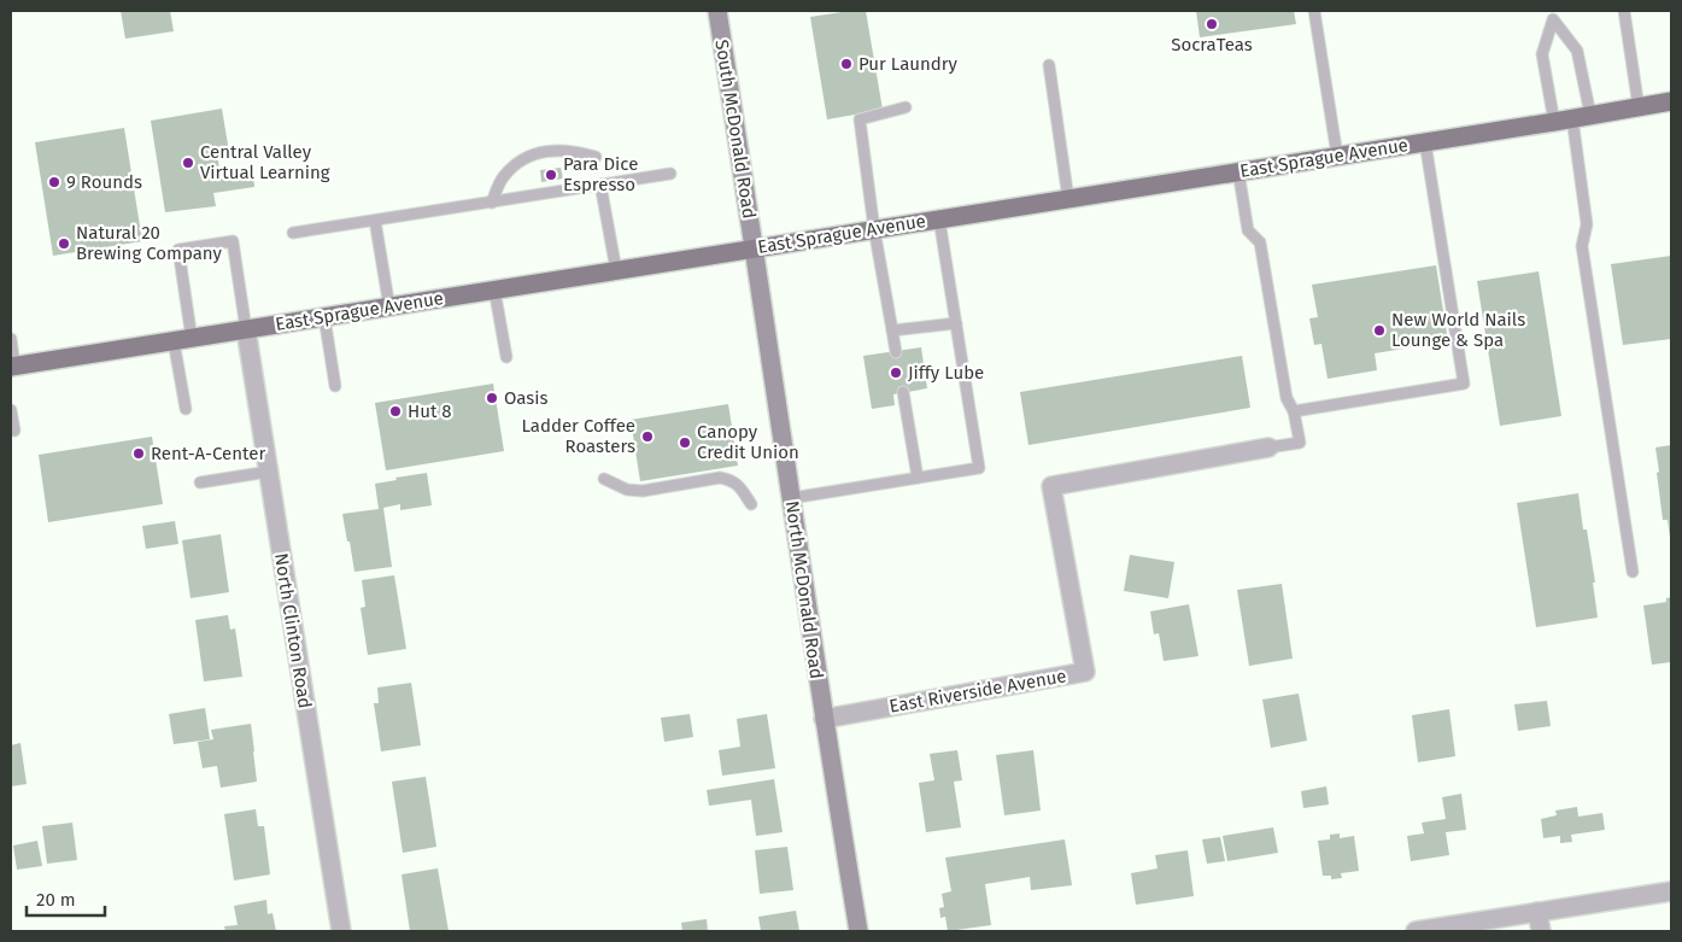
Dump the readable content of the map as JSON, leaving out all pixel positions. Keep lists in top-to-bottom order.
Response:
{
  "streets": {
    "main road": ["East Sprague Avenue"],
    "street": [
      "South McDonald Road",
      "North McDonald Road",
      "North Clinton Road",
      "East Riverside Avenue"
    ]
  },
  "crossings": [
    ["South McDonald Road", "East Sprague Avenue"],
    ["South McDonald Road", "North McDonald Road"],
    ["East Sprague Avenue", "North McDonald Road"],
    ["East Sprague Avenue", "North Clinton Road"],
    ["North McDonald Road", "East Riverside Avenue"]
  ],
  "places": [
    "SocraTeas",
    "Pur Laundry",
    "Central Valley Virtual Learning",
    "Para Dice Espresso",
    "9 Rounds",
    "Natural 20 Brewing Company",
    "New World Nails Lounge & Spa",
    "Jiffy Lube",
    "Oasis",
    "Hut 8",
    "Ladder Coffee Roasters",
    "Canopy Credit Union",
    "Rent-A-Center"
  ],
  "scale_bar": "20 m"
}
